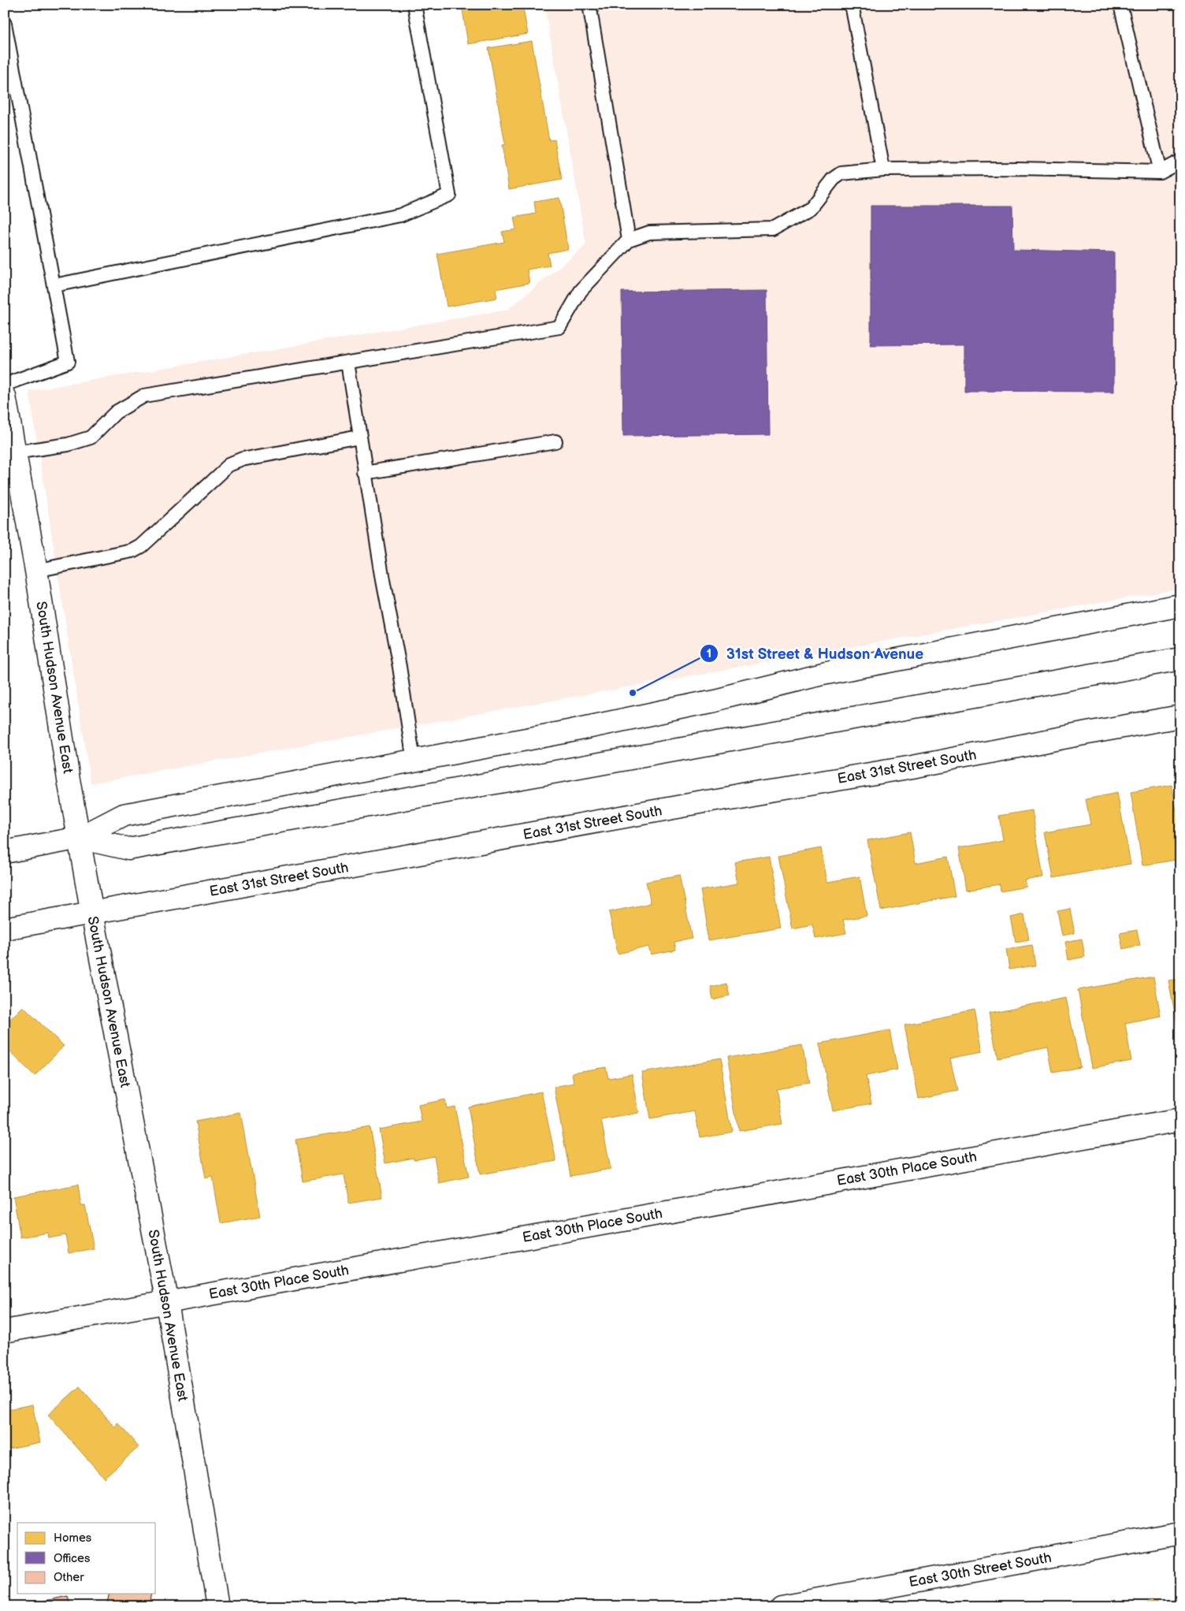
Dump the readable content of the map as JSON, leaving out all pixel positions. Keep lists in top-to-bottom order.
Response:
{
  "streets": {
    "street": [
      "South Hudson Avenue East",
      "East 31st Street South",
      "East 30th Place South",
      "East 30th Street South"
    ]
  },
  "crossings": [
    ["South Hudson Avenue East", "East 31st Street South"],
    ["South Hudson Avenue East", "East 30th Place South"]
  ],
  "places": ["31st Street & Hudson Avenue"],
  "legend": ["Homes", "Offices", "Other"]
}
